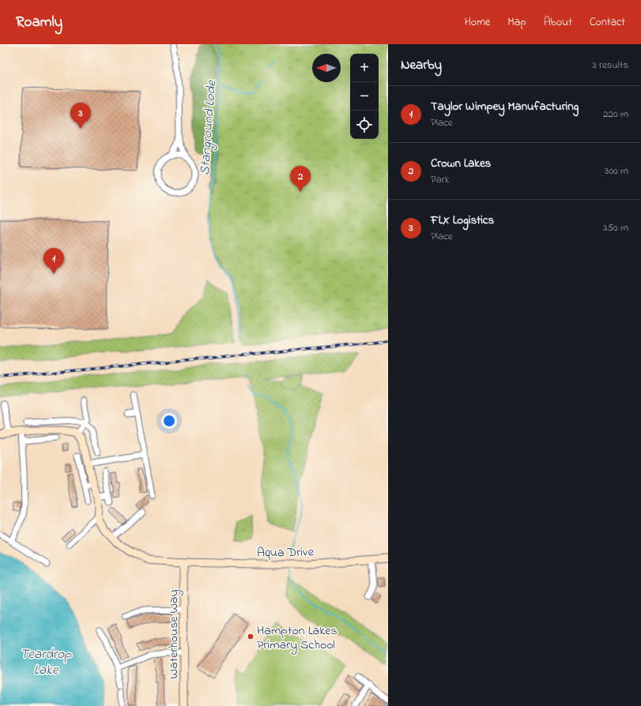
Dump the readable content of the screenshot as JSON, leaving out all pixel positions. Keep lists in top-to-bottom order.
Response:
{
  "streets": {
    "street": ["Aqua Drive", "Waterhouse Way"]
  },
  "crossings": [
    ["Aqua Drive", "Waterhouse Way"]
  ],
  "water": ["Stanground Lode", "Teardrop Lake"],
  "places": ["Hampton Lakes Primary School"],
  "north": "left",
  "page": {
    "header": "Roamly",
    "nav": [
      "Home",
      "Map",
      "About",
      "Contact"
    ],
    "heading": ["Nearby", "3 results"],
    "map_buttons": ["+", "−"],
    "list": [
      {
        "mark": "1",
        "name": "Taylor Wimpey Manufacturing",
        "note": "Place",
        "value": "220 m"
      },
      {
        "mark": "2",
        "name": "Crown Lakes",
        "note": "Park",
        "value": "300 m"
      },
      {
        "mark": "3",
        "name": "FLX Logistics",
        "note": "Place",
        "value": "350 m"
      }
    ],
    "pins": ["3", "2", "1"]
  }
}
